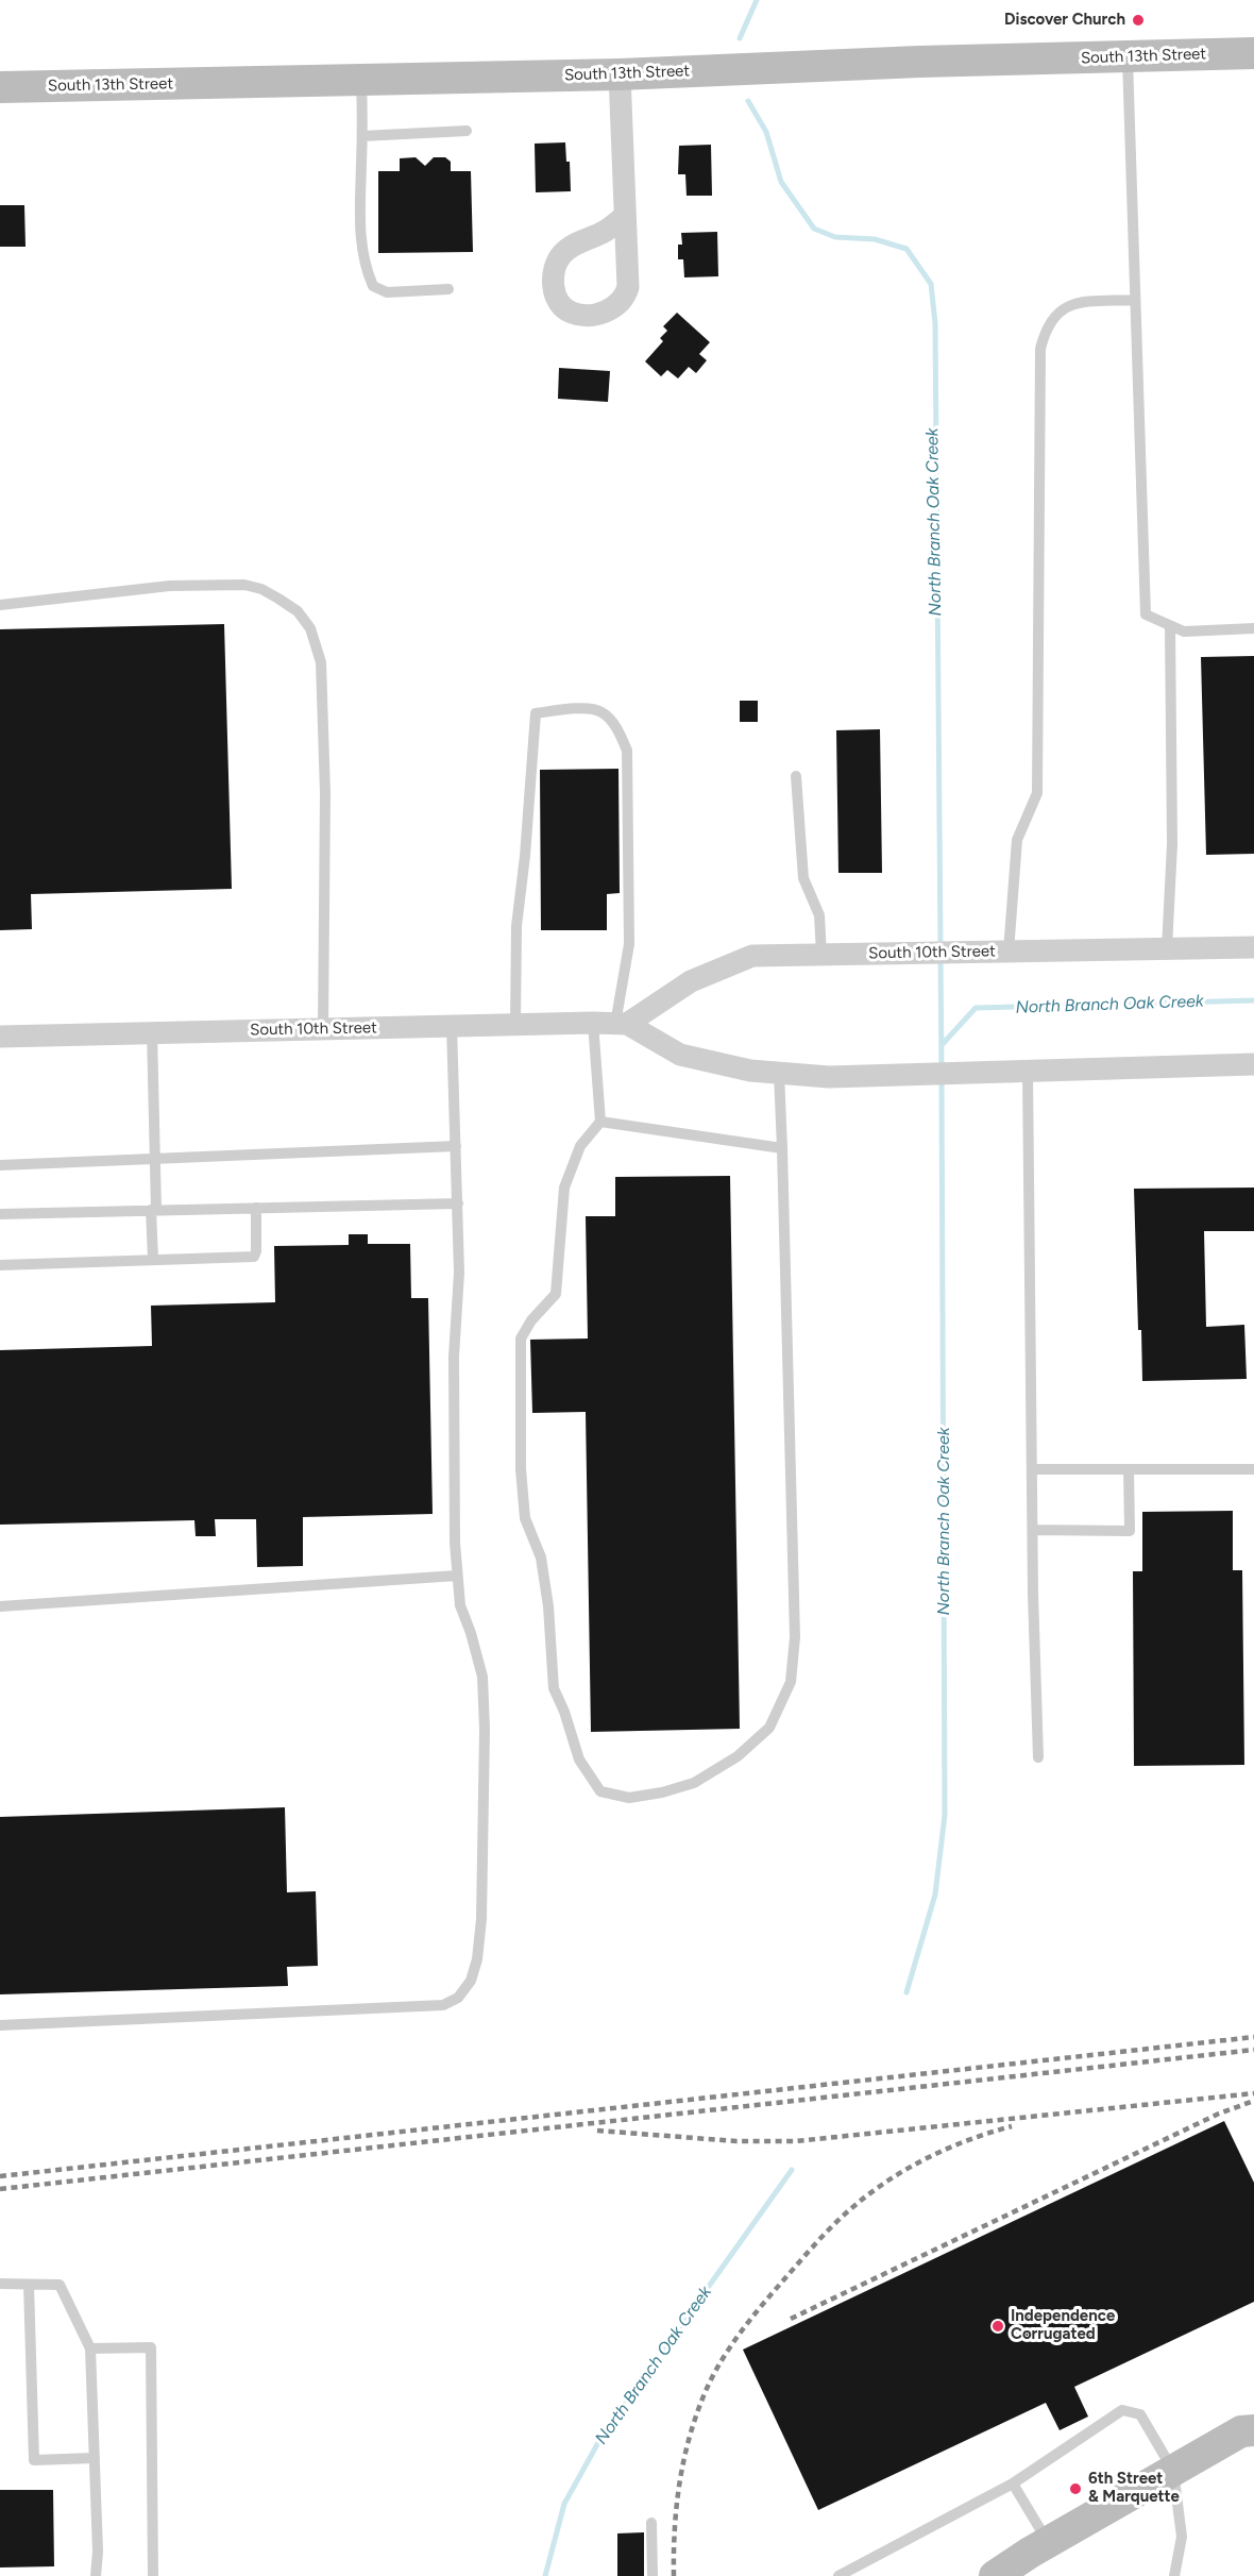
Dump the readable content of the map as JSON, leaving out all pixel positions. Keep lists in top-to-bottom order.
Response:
{
  "streets": {
    "street": ["South 13th Street", "South 10th Street"]
  },
  "water": ["North Branch Oak Creek"],
  "places": ["Discover Church", "Independence Corrugated", "6th Street & Marquette"]
}
